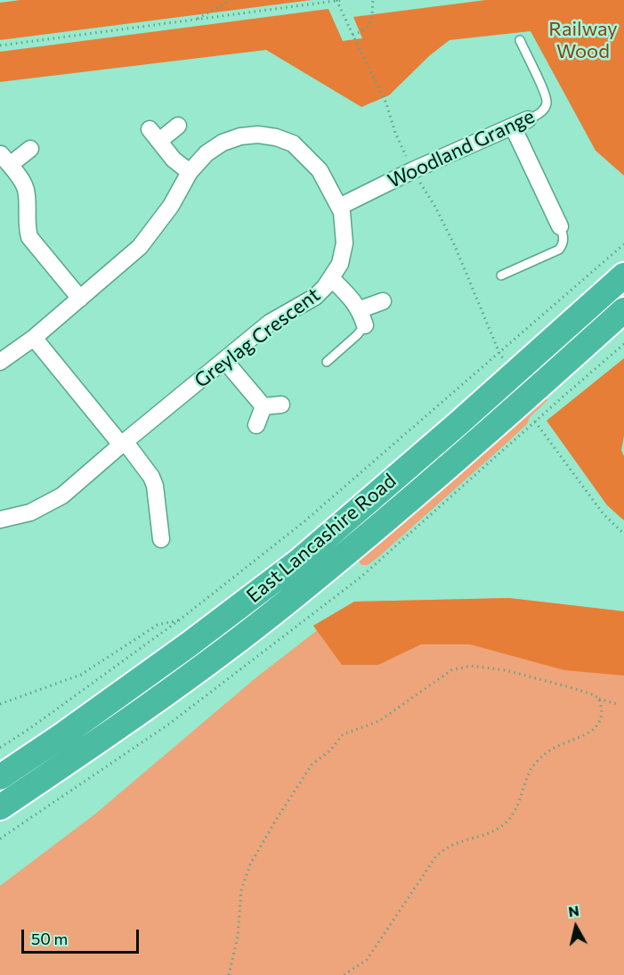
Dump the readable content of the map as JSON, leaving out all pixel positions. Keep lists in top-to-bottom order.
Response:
{
  "streets": {
    "highway": ["East Lancashire Road"],
    "street": ["Woodland Grange", "Greylag Crescent"]
  },
  "crossings": [
    ["Woodland Grange", "Greylag Crescent"]
  ],
  "parks": ["Railway Wood"],
  "scale_bar": "50 m",
  "north": "top"
}
